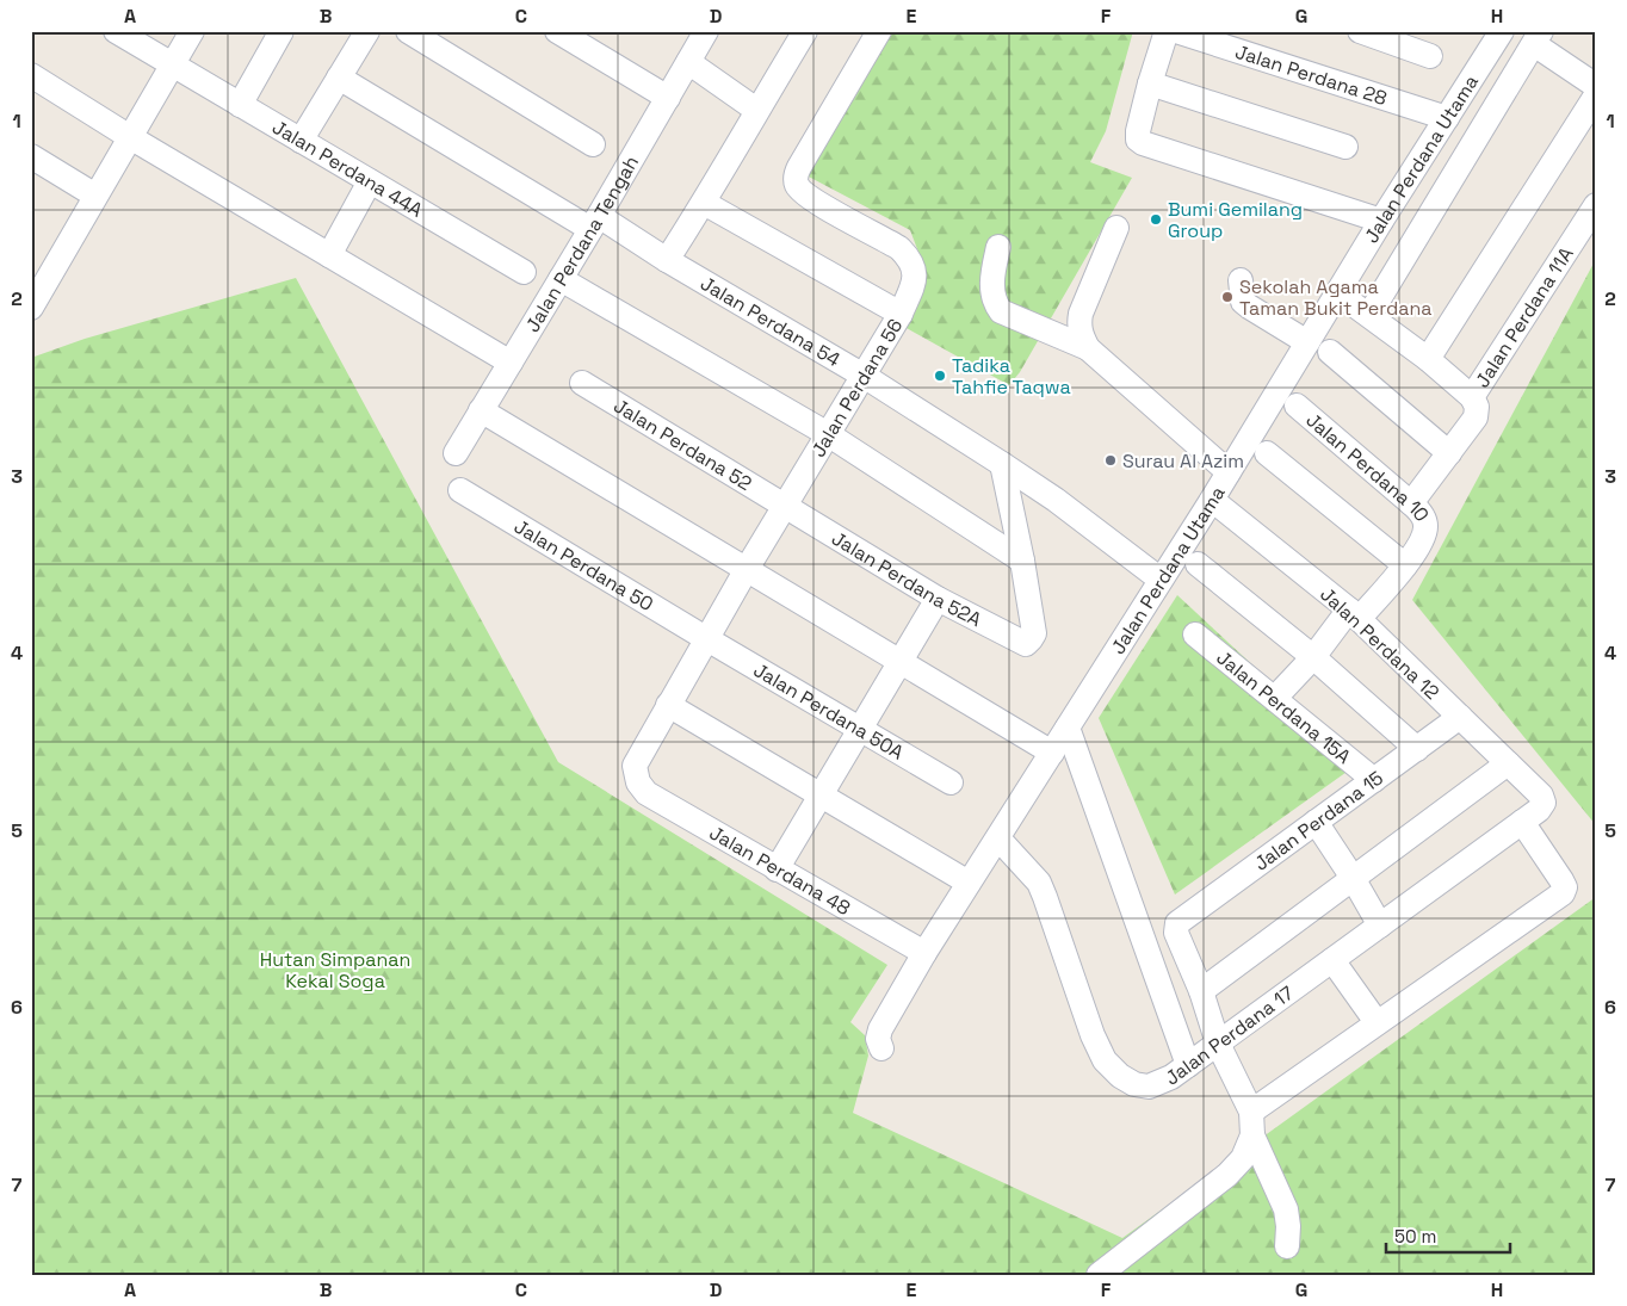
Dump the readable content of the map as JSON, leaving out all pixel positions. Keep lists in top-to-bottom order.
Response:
{
  "streets": {
    "street": [
      "Jalan Perdana 28",
      "Jalan Perdana Utama",
      "Jalan Perdana 44A",
      "Jalan Perdana Tengah",
      "Jalan Perdana 11A",
      "Jalan Perdana 54",
      "Jalan Perdana 56",
      "Jalan Perdana 52",
      "Jalan Perdana 10",
      "Jalan Perdana 50",
      "Jalan Perdana 52A",
      "Jalan Perdana 12",
      "Jalan Perdana 15A",
      "Jalan Perdana 50A",
      "Jalan Perdana 15",
      "Jalan Perdana 48",
      "Jalan Perdana 17"
    ]
  },
  "crossings": [
    ["Jalan Perdana 28", "Jalan Perdana Utama"],
    ["Jalan Perdana Utama", "Jalan Perdana 54"],
    ["Jalan Perdana Utama", "Jalan Perdana 12"],
    ["Jalan Perdana Utama", "Jalan Perdana 48"],
    ["Jalan Perdana Utama", "Jalan Perdana 17"],
    ["Jalan Perdana Tengah", "Jalan Perdana 54"],
    ["Jalan Perdana 11A", "Jalan Perdana 10"],
    ["Jalan Perdana 54", "Jalan Perdana 56"],
    ["Jalan Perdana 56", "Jalan Perdana 52"],
    ["Jalan Perdana 56", "Jalan Perdana 50"],
    ["Jalan Perdana 56", "Jalan Perdana 52A"],
    ["Jalan Perdana 56", "Jalan Perdana 50A"],
    ["Jalan Perdana 56", "Jalan Perdana 48"],
    ["Jalan Perdana 52", "Jalan Perdana 52A"],
    ["Jalan Perdana 10", "Jalan Perdana 12"],
    ["Jalan Perdana 10", "Jalan Perdana 15A"],
    ["Jalan Perdana 50", "Jalan Perdana 50A"],
    ["Jalan Perdana 12", "Jalan Perdana 15"],
    ["Jalan Perdana 12", "Jalan Perdana 17"],
    ["Jalan Perdana 15A", "Jalan Perdana 15"]
  ],
  "parks": ["Hutan Simpanan Kekal Soga"],
  "places": [
    "Bumi Gemilang Group",
    "Sekolah Agama Taman Bukit Perdana",
    "Tadika Tahfie Taqwa",
    "Surau Al Azim"
  ],
  "scale_bar": "50 m",
  "grid": {
    "columns": [
      "A",
      "B",
      "C",
      "D",
      "E",
      "F",
      "G",
      "H"
    ],
    "rows": [
      "1",
      "2",
      "3",
      "4",
      "5",
      "6",
      "7"
    ]
  }
}
